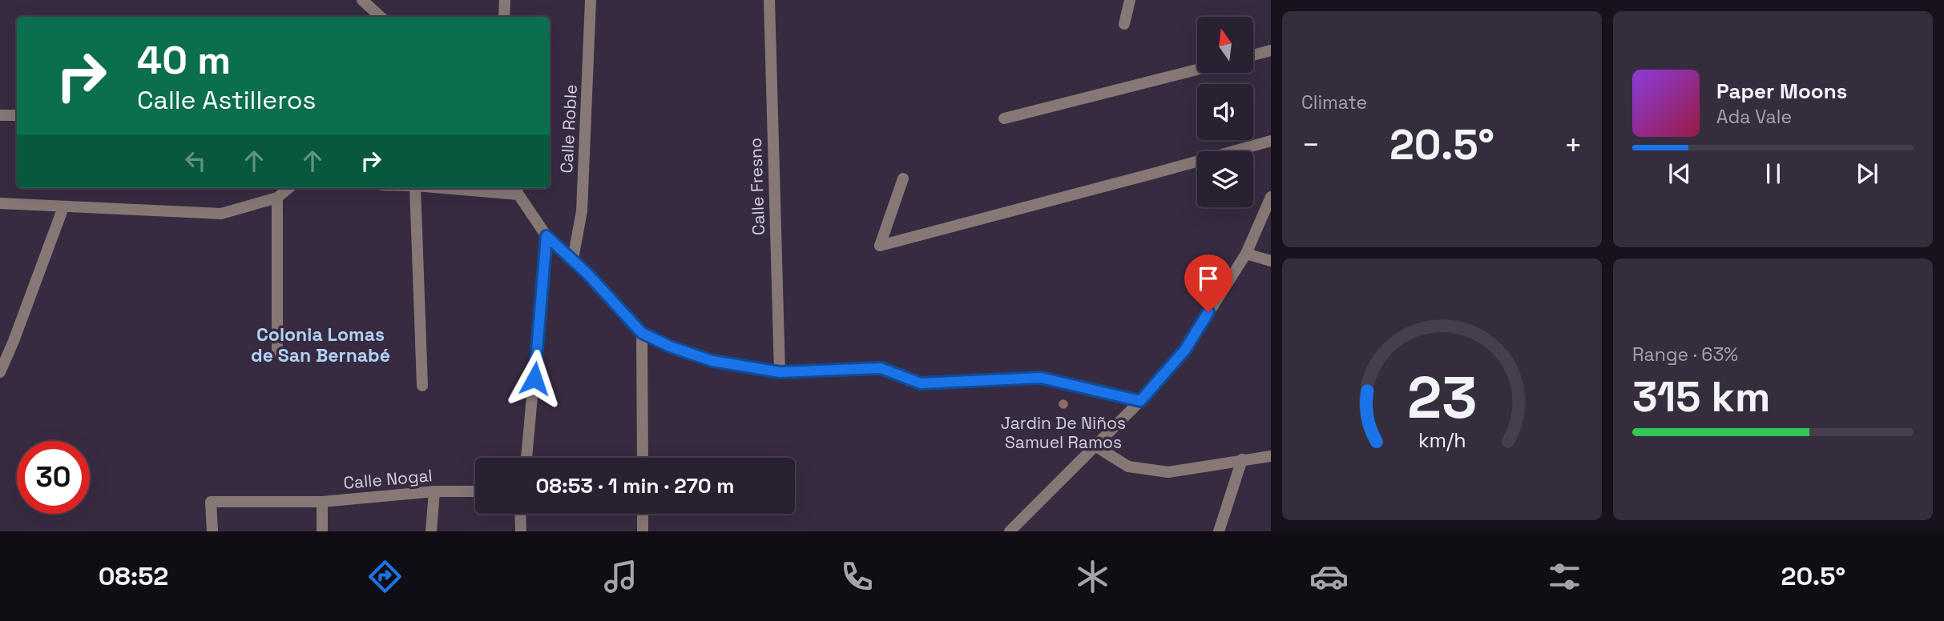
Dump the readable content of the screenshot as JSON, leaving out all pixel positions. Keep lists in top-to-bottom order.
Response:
{
  "streets": {
    "street": ["Calle Roble", "Calle Fresno", "Calle Nogal"]
  },
  "districts": ["Colonia Lomas de San Bernabé"],
  "places": ["Jardin De Niños Samuel Ramos"],
  "north": "top",
  "page": {
    "tile": [
      "Climate",
      ["Range · 63%", "315 km"]
    ],
    "turn": ["40 m", "Calle Astilleros"],
    "song": ["Paper Moons", "Ada Vale"],
    "heat": ["−", "20.5°", "+"],
    "limit": "30",
    "trip": "08:53 · 1 min · 270 m",
    "tabs": ["08:52", "20.5°"],
    "gauge": ["23", "km/h"]
  }
}
